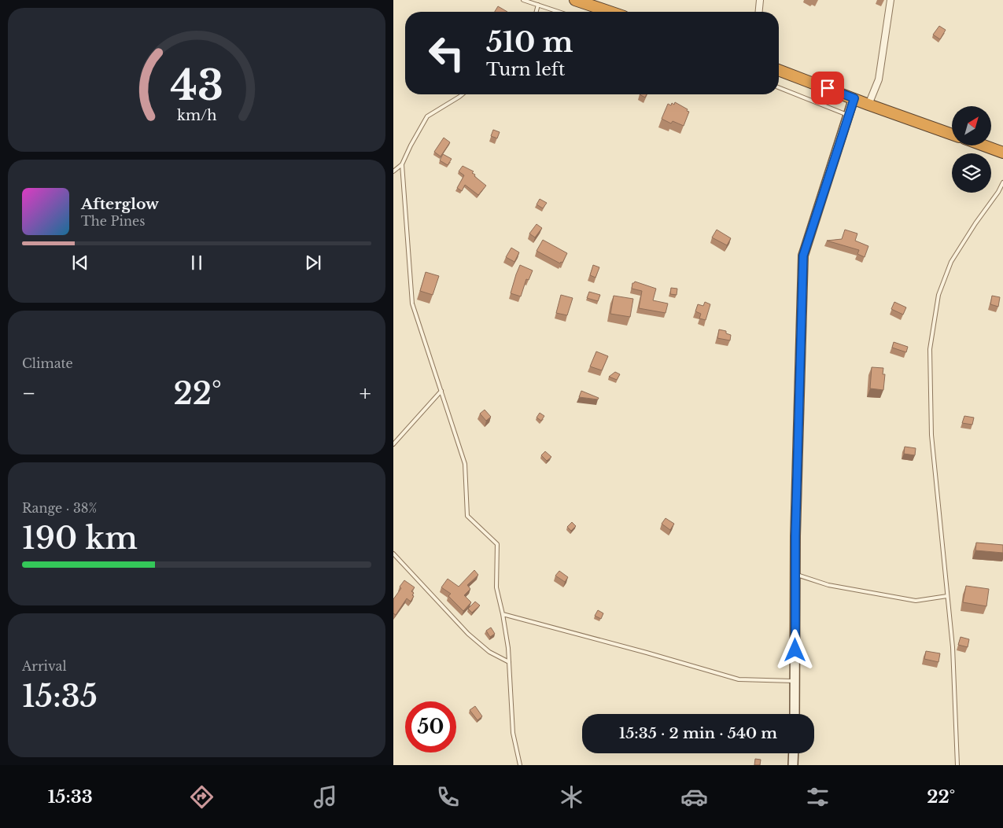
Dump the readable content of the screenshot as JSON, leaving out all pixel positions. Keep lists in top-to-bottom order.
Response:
{
  "north": "top right",
  "page": {
    "turn": ["510 m", "Turn left"],
    "song": ["Afterglow", "The Pines"],
    "tile": [
      "Climate",
      ["Range · 38%", "190 km"],
      ["Arrival", "15:35"]
    ],
    "heat": ["−", "22°", "+"],
    "limit": "50",
    "trip": "15:35 · 2 min · 540 m",
    "tabs": ["15:33", "22°"],
    "gauge": ["43", "km/h"]
  }
}
